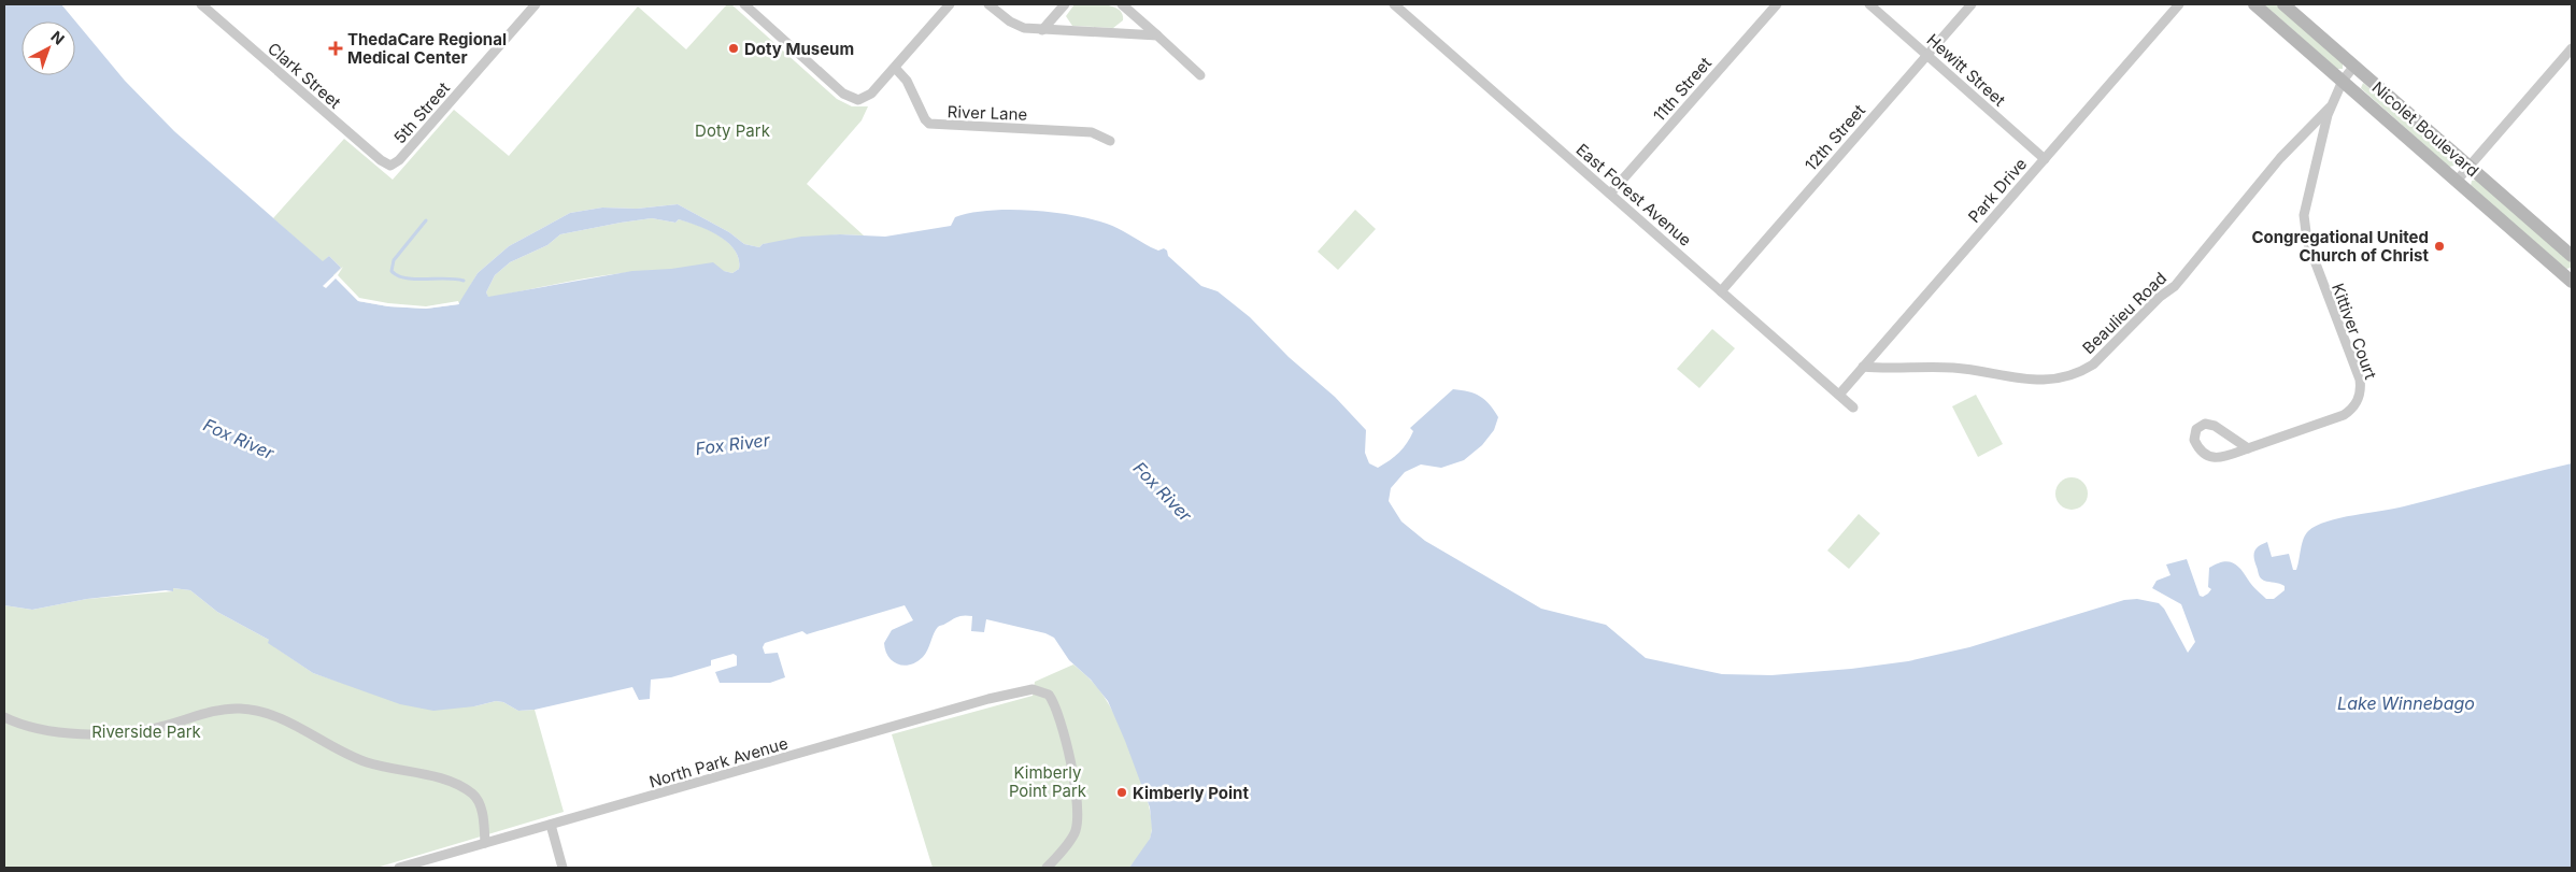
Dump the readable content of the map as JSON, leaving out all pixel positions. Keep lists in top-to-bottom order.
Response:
{
  "streets": {
    "street": [
      "Hewitt Street",
      "Clark Street",
      "11th Street",
      "5th Street",
      "River Lane",
      "Nicolet Boulevard",
      "12th Street",
      "Park Drive",
      "East Forest Avenue",
      "Beaulieu Road",
      "Kittiver Court",
      "North Park Avenue"
    ]
  },
  "crossings": [
    ["Hewitt Street", "12th Street"],
    ["Hewitt Street", "Park Drive"],
    ["Clark Street", "5th Street"],
    ["11th Street", "East Forest Avenue"],
    ["Nicolet Boulevard", "Kittiver Court"],
    ["12th Street", "East Forest Avenue"],
    ["Park Drive", "East Forest Avenue"],
    ["Park Drive", "Beaulieu Road"],
    ["Beaulieu Road", "Kittiver Court"]
  ],
  "water": ["Fox River", "Lake Winnebago"],
  "parks": ["Doty Park", "Riverside Park", "Kimberly Point Park"],
  "places": {
    "health": ["ThedaCare Regional Medical Center"],
    "other": ["Doty Museum", "Congregational United Church of Christ", "Kimberly Point"]
  },
  "north": "top right"
}
